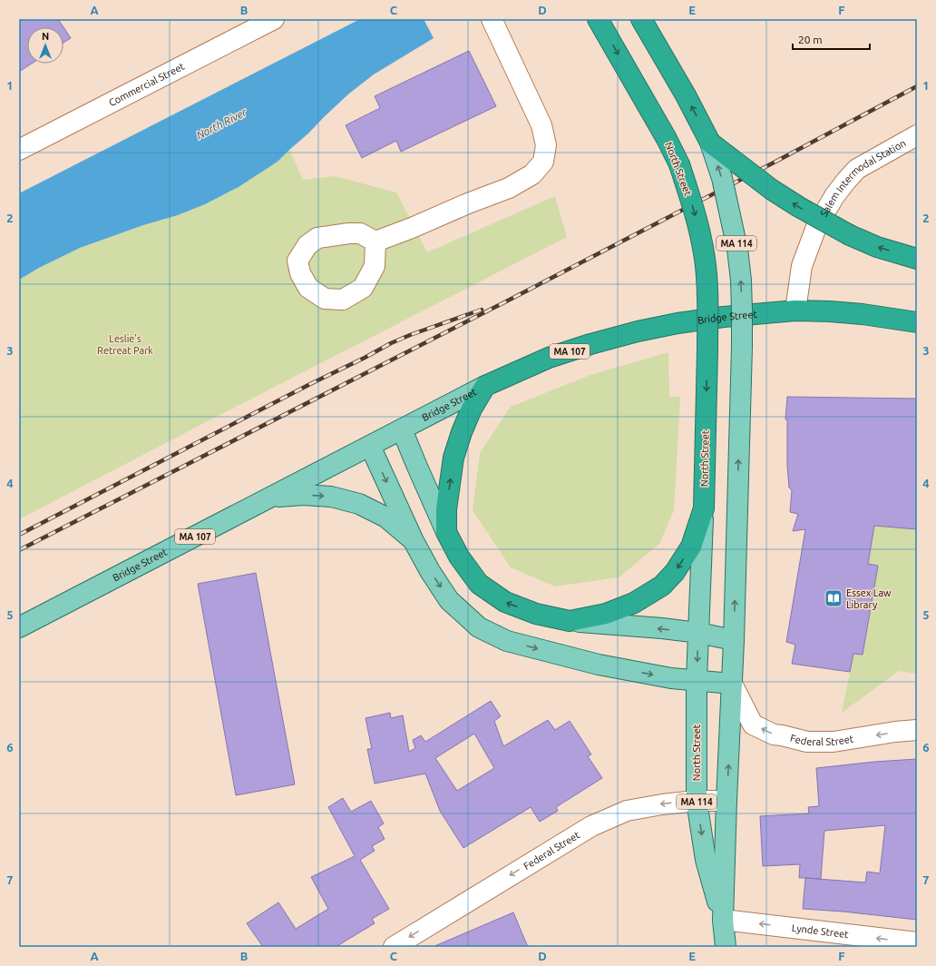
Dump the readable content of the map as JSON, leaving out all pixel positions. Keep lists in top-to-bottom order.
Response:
{
  "streets": {
    "highway": [
      "North Street",
      "MA 114",
      "Bridge Street",
      "MA 107"
    ],
    "street": [
      "Commercial Street",
      "Salem Intermodal Station",
      "Federal Street",
      "Lynde Street"
    ]
  },
  "crossings": [
    ["North Street", "Federal Street"],
    ["North Street", "Lynde Street"],
    ["Salem Intermodal Station", "Bridge Street"]
  ],
  "one_way": ["Federal Street", "Lynde Street"],
  "water": ["North River"],
  "parks": ["Leslie's Retreat Park"],
  "places": {
    "library": ["Essex Law Library"]
  },
  "scale_bar": "20 m",
  "north": "top",
  "grid": {
    "columns": [
      "A",
      "B",
      "C",
      "D",
      "E",
      "F"
    ],
    "rows": [
      "1",
      "2",
      "3",
      "4",
      "5",
      "6",
      "7"
    ]
  }
}
